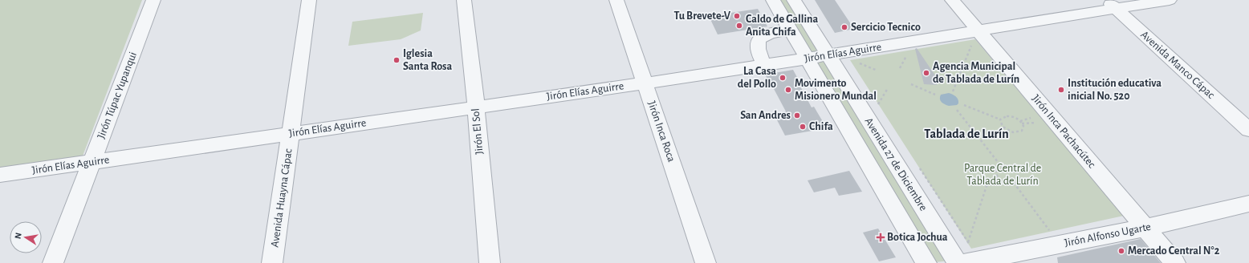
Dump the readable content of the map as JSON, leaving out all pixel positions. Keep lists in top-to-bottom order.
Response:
{
  "streets": {
    "street": [
      "Jirón Elías Aguirre",
      "Avenida Manco Cápac",
      "Jirón Túpac Yupanqui",
      "Jirón El Sol",
      "Jirón Inca Roca",
      "Jirón Inca Pachacútec",
      "Avenida 27 de Diciembre",
      "Avenida Huayna Cápac",
      "Jirón Alfonso Ugarte"
    ]
  },
  "crossings": [
    ["Jirón Elías Aguirre", "Avenida Manco Cápac"],
    ["Jirón Elías Aguirre", "Jirón Túpac Yupanqui"],
    ["Jirón Elías Aguirre", "Jirón El Sol"],
    ["Jirón Elías Aguirre", "Jirón Inca Roca"],
    ["Jirón Elías Aguirre", "Jirón Inca Pachacútec"],
    ["Jirón Elías Aguirre", "Avenida 27 de Diciembre"],
    ["Jirón Elías Aguirre", "Avenida Huayna Cápac"],
    ["Jirón Inca Pachacútec", "Jirón Alfonso Ugarte"]
  ],
  "districts": ["Tablada de Lurín"],
  "parks": ["Parque Central de Tablada de Lurín"],
  "places": {
    "other": [
      "Tu Brevete-V",
      "Caldo de Gallina Anita Chifa",
      "Sercicio Tecnico",
      "Iglesia Santa Rosa",
      "Agencia Municipal de Tablada de Lurín",
      "La Casa del Pollo",
      "Movimento Misionero Mundal",
      "Institución educativa inicial No. 520",
      "San Andres",
      "Chifa",
      "Mercado Central N°2"
    ],
    "health": ["Botica Jochua"]
  },
  "north": "left"
}
